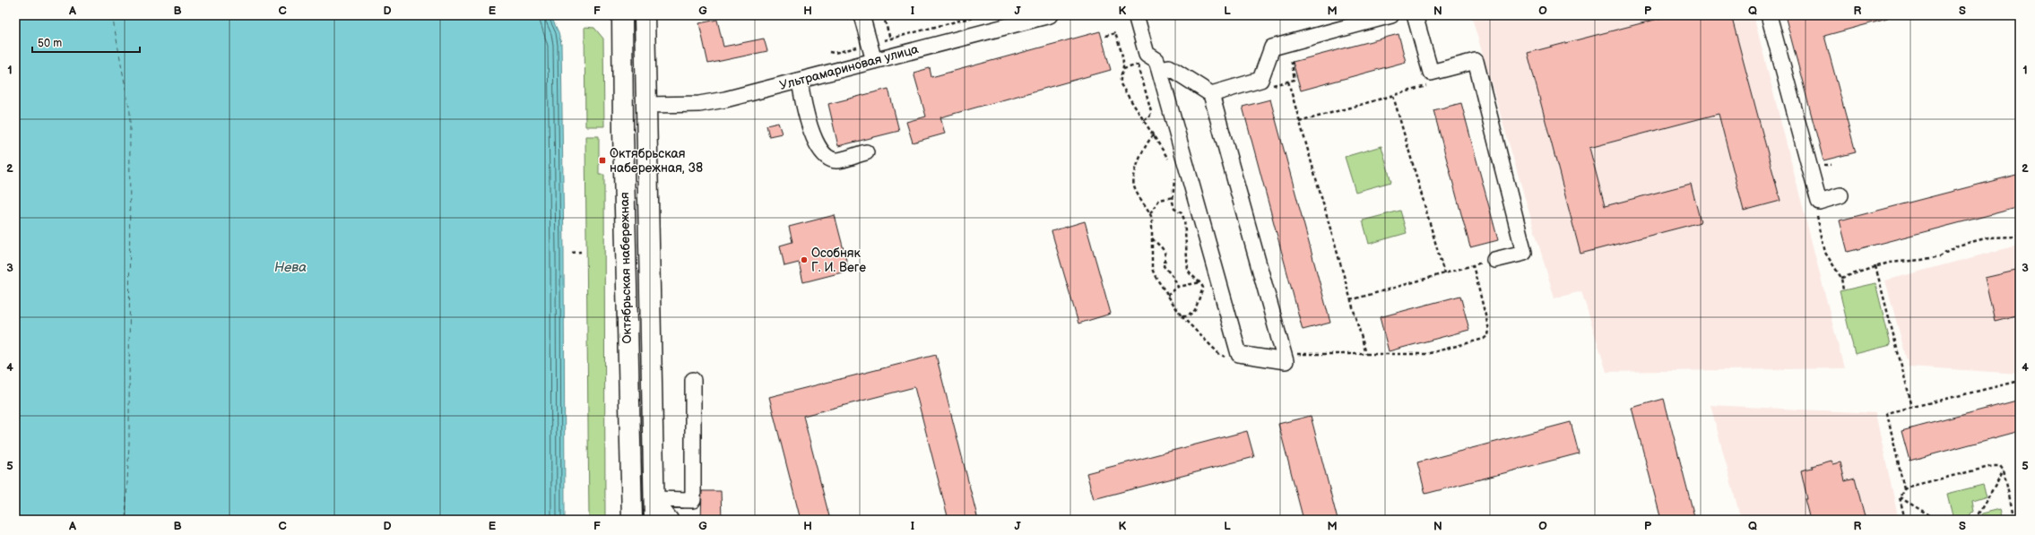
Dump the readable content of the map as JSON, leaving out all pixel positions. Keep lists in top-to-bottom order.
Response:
{
  "streets": {
    "main road": ["Октябрьская набережная"],
    "street": ["Ультрамариновая улица"]
  },
  "crossings": [
    ["Ультрамариновая улица", "Октябрьская набережная"]
  ],
  "water": ["Нева"],
  "places": {
    "transit": ["Октябрьская набережная, 38"],
    "other": ["Особняк Г. И. Веге"]
  },
  "scale_bar": "50 m",
  "grid": {
    "columns": [
      "A",
      "B",
      "C",
      "D",
      "E",
      "F",
      "G",
      "H",
      "I",
      "J",
      "K",
      "L",
      "M",
      "N",
      "O",
      "P",
      "Q",
      "R",
      "S"
    ],
    "rows": [
      "1",
      "2",
      "3",
      "4",
      "5"
    ]
  }
}
